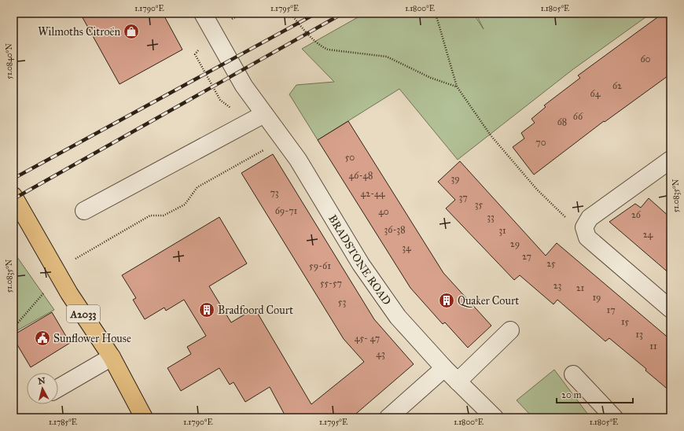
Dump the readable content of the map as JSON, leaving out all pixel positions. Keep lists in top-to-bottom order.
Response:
{
  "streets": {
    "main road": ["A2033"],
    "street": ["BRADSTONE ROAD"]
  },
  "places": {
    "shop": ["Wilmoths Citroën"],
    "building": ["Quaker Court", "Bradfoord Court"],
    "public building": ["Sunflower House"]
  },
  "house_numbers": [
    "60",
    "62",
    "64",
    "66",
    "68",
    "70",
    "50",
    "46-48",
    "39",
    "73",
    "42-44",
    "37",
    "35",
    "69-71",
    "40",
    "26",
    "33",
    "36-38",
    "31",
    "24",
    "29",
    "34",
    "27",
    "25",
    "59-61",
    "55-57",
    "23",
    "21",
    "19",
    "53",
    "17",
    "15",
    "13",
    "45- 47",
    "11",
    "43"
  ],
  "scale_bar": "20 m",
  "north": "top",
  "coordinates": [
    "1.1790°E",
    "1.1795°E",
    "1.1800°E",
    "1.1805°E",
    "51.0840°N",
    "51.0835°N",
    "1.1785°E"
  ]
}
